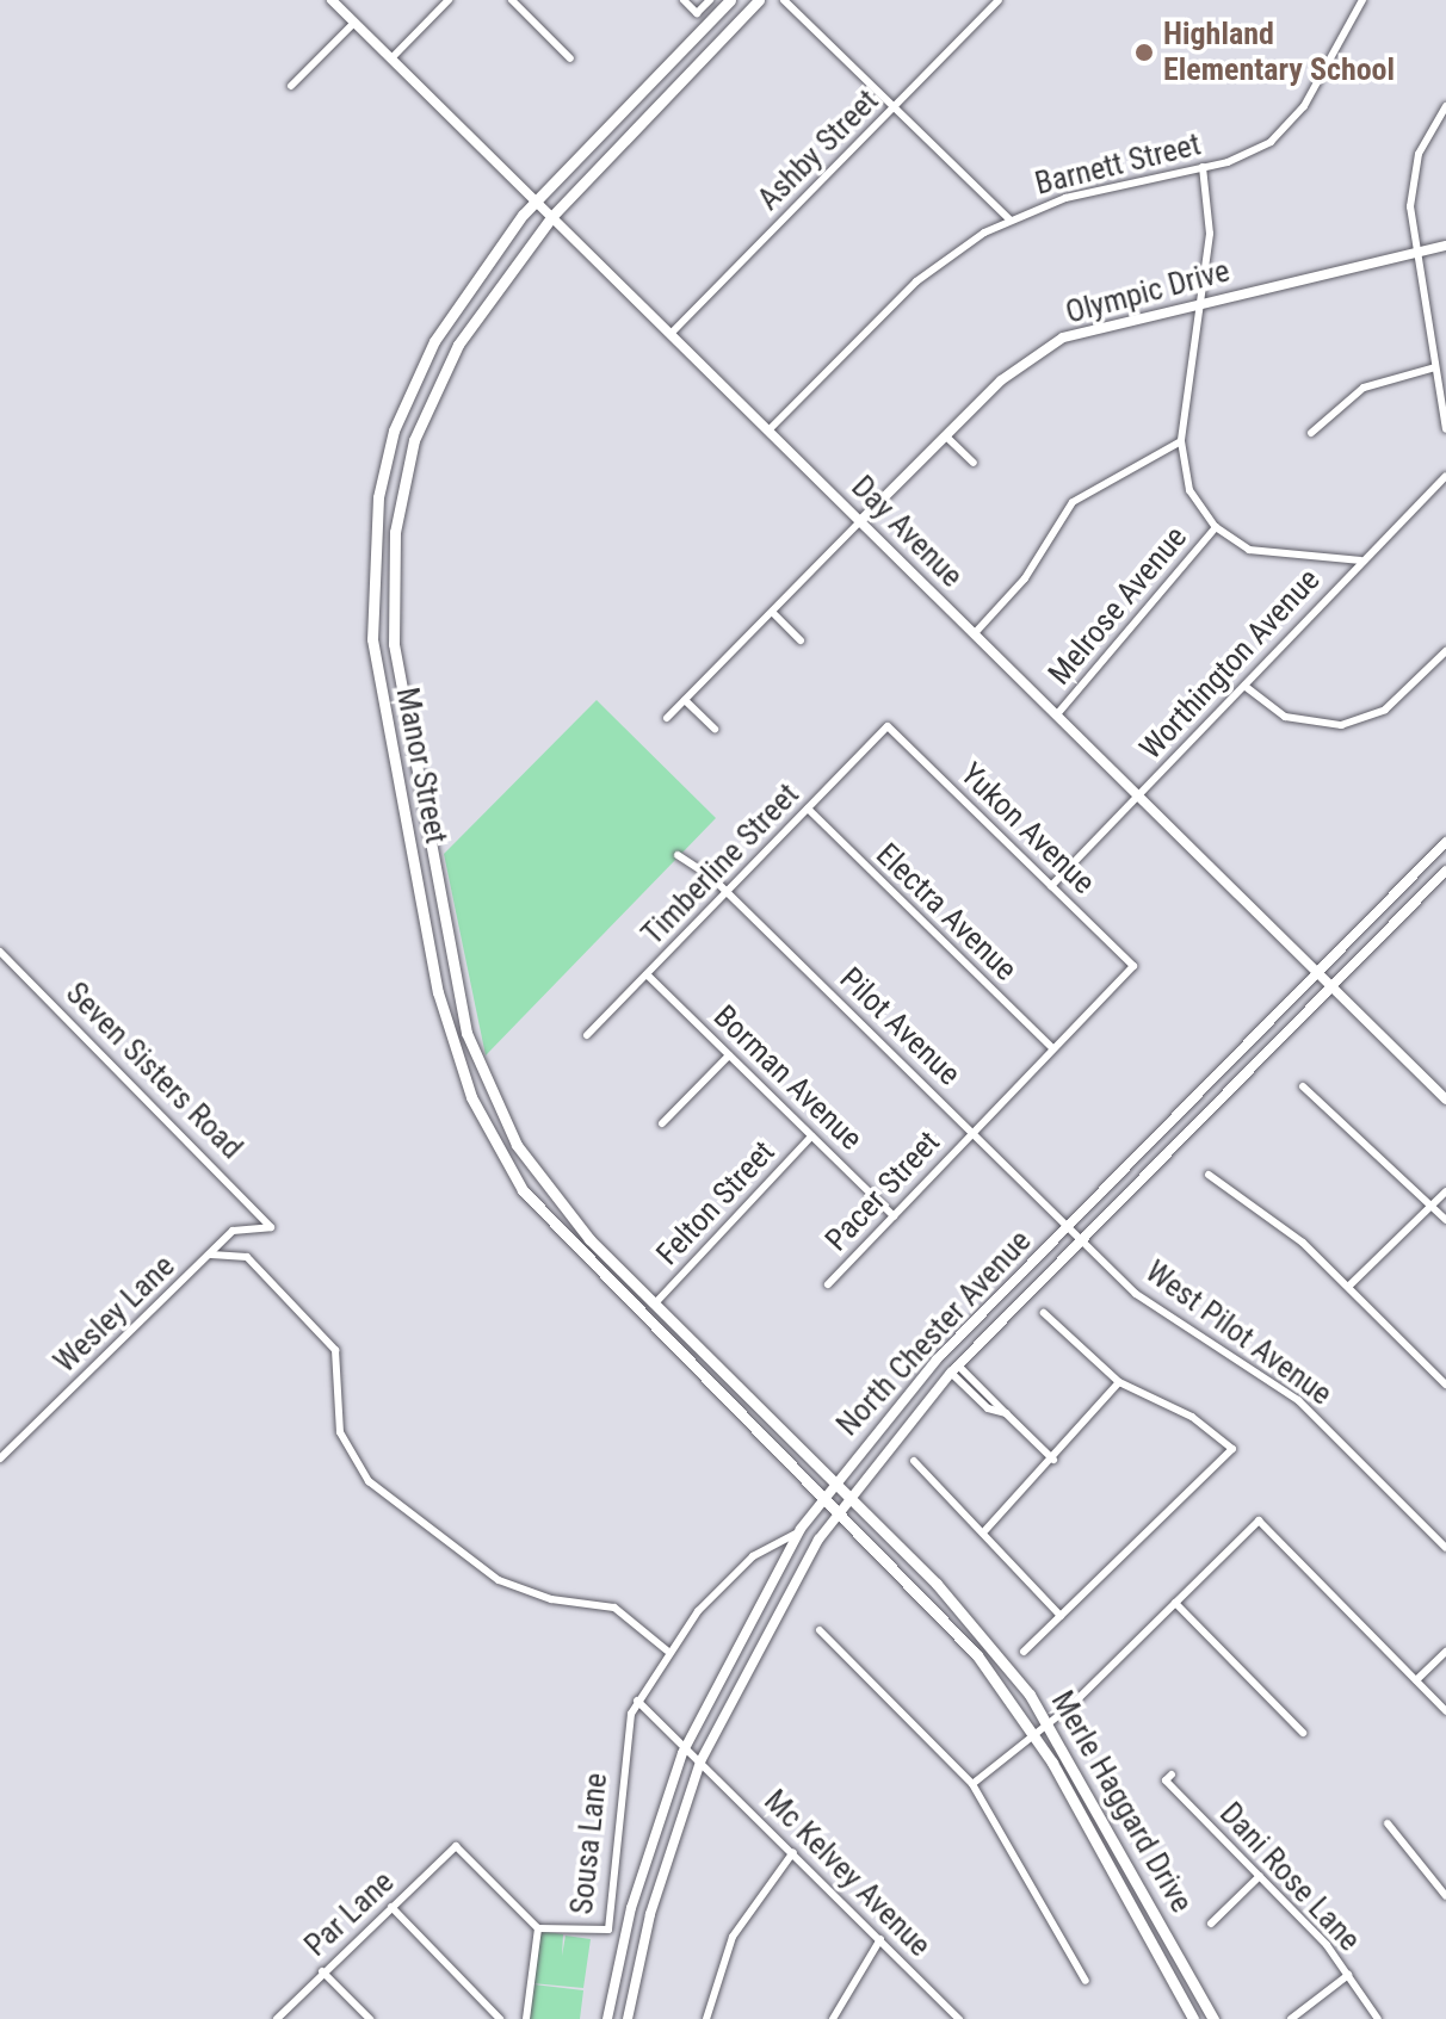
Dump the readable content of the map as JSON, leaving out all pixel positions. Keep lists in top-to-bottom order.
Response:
{
  "streets": {
    "main road": [
      "Olympic Drive",
      "Day Avenue",
      "Manor Street",
      "North Chester Avenue",
      "Merle Haggard Drive"
    ],
    "street": [
      "Ashby Street",
      "Barnett Street",
      "Melrose Avenue",
      "Worthington Avenue",
      "Yukon Avenue",
      "Timberline Street",
      "Electra Avenue",
      "Pilot Avenue",
      "Seven Sisters Road",
      "Borman Avenue",
      "Pacer Street",
      "Felton Street",
      "Wesley Lane",
      "West Pilot Avenue",
      "Sousa Lane",
      "Mc Kelvey Avenue",
      "Dani Rose Lane",
      "Par Lane"
    ]
  },
  "crossings": [
    ["Ashby Street", "Day Avenue"],
    ["Barnett Street", "Day Avenue"],
    ["Olympic Drive", "Day Avenue"],
    ["Day Avenue", "Melrose Avenue"],
    ["Day Avenue", "Worthington Avenue"],
    ["Day Avenue", "Manor Street"],
    ["Day Avenue", "North Chester Avenue"],
    ["Worthington Avenue", "Yukon Avenue"],
    ["Manor Street", "Felton Street"],
    ["Manor Street", "North Chester Avenue"],
    ["Manor Street", "Merle Haggard Drive"],
    ["Yukon Avenue", "Timberline Street"],
    ["Yukon Avenue", "Pacer Street"],
    ["Timberline Street", "Electra Avenue"],
    ["Timberline Street", "Pilot Avenue"],
    ["Timberline Street", "Borman Avenue"],
    ["Electra Avenue", "Pacer Street"],
    ["Pilot Avenue", "Pacer Street"],
    ["Pilot Avenue", "North Chester Avenue"],
    ["Pilot Avenue", "West Pilot Avenue"],
    ["Seven Sisters Road", "Wesley Lane"],
    ["Borman Avenue", "Pacer Street"],
    ["Borman Avenue", "Felton Street"],
    ["North Chester Avenue", "West Pilot Avenue"],
    ["North Chester Avenue", "Merle Haggard Drive"],
    ["North Chester Avenue", "Mc Kelvey Avenue"],
    ["Sousa Lane", "Mc Kelvey Avenue"],
    ["Sousa Lane", "Par Lane"]
  ],
  "places": ["Highland Elementary School"]
}
